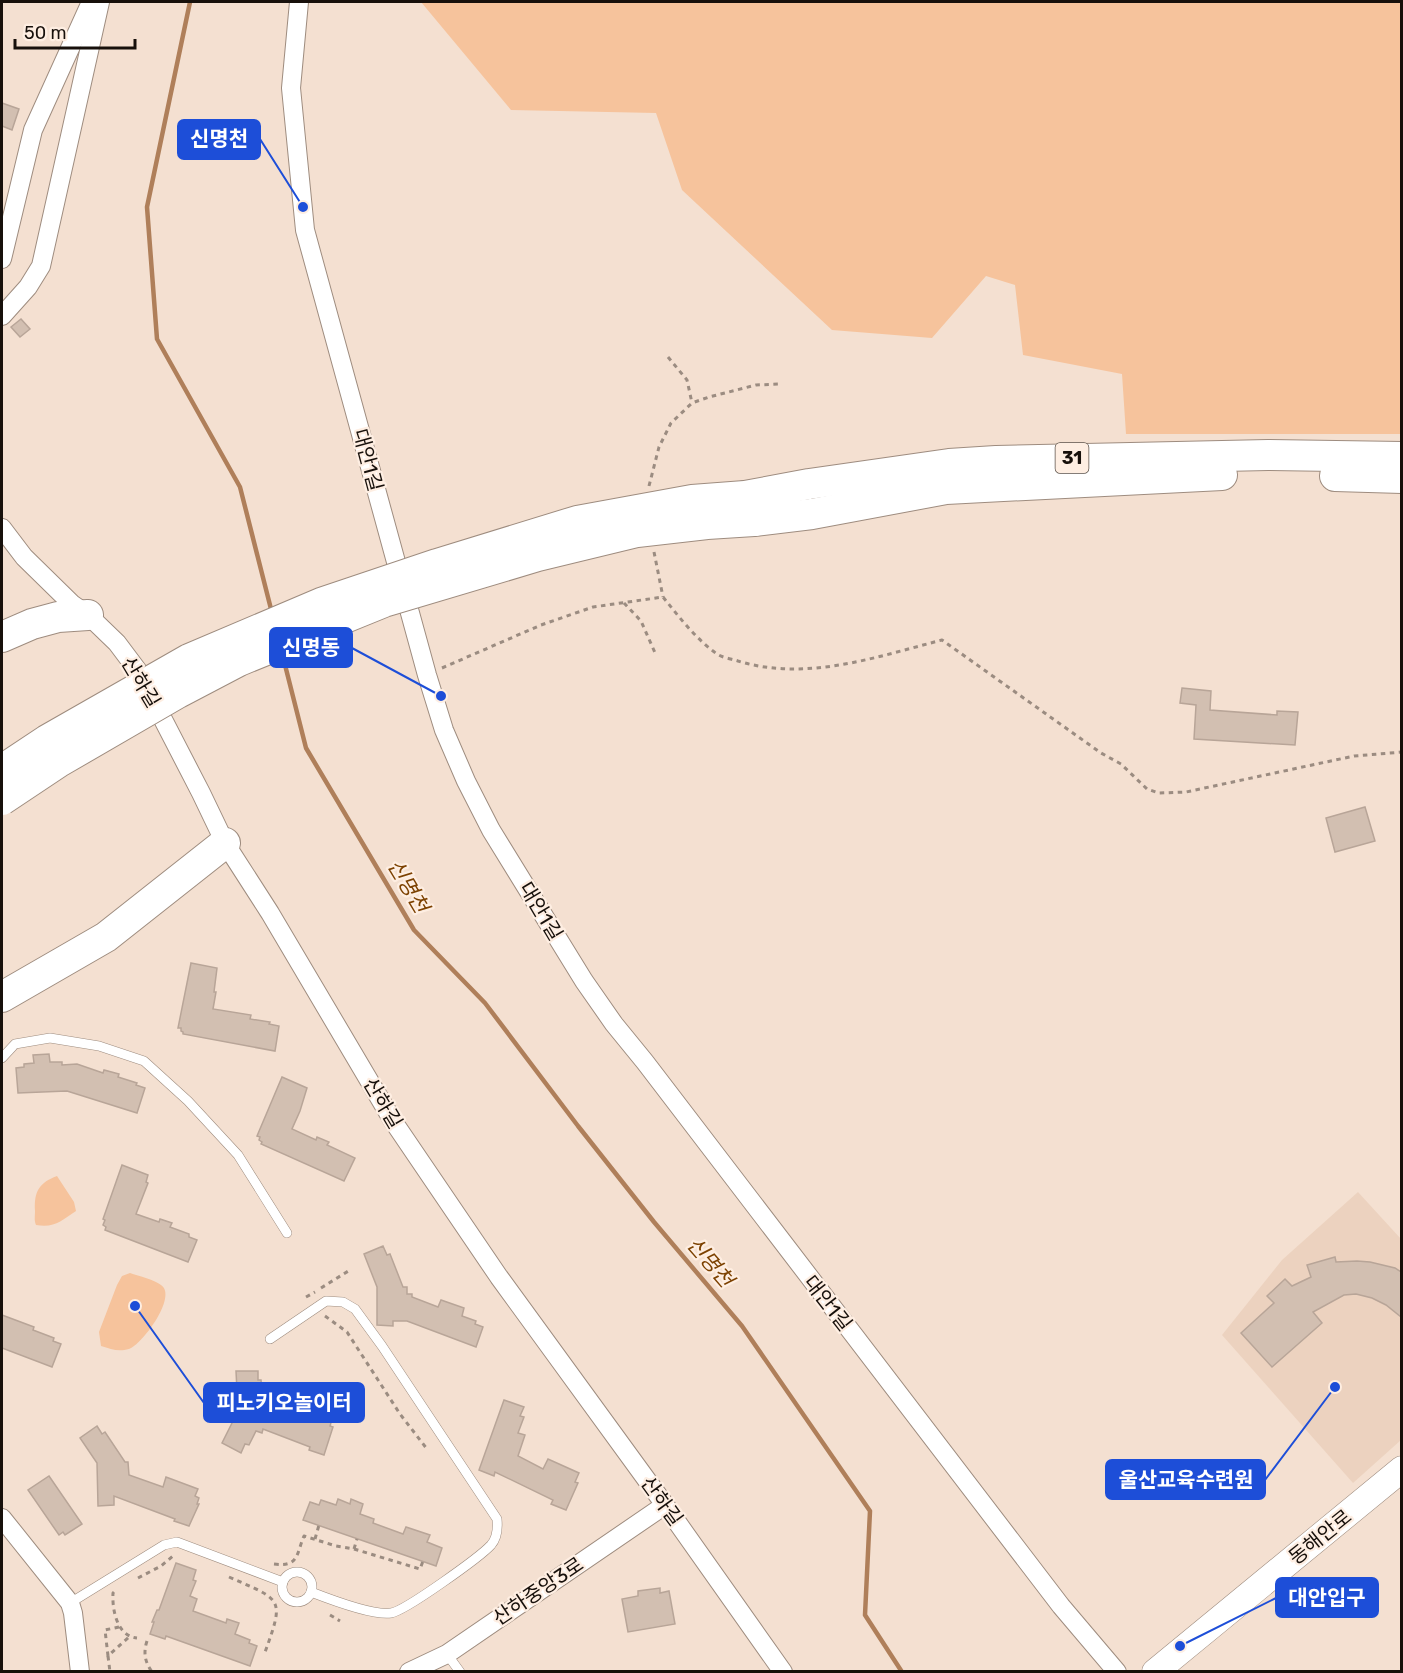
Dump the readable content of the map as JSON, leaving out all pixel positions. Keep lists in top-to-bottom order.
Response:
{
  "streets": {
    "highway": ["31"],
    "main road": ["동해안로"],
    "street": ["대안1길", "산하길", "산하중앙3로"]
  },
  "crossings": [
    ["산하길", "산하중앙3로"]
  ],
  "water": ["신명천"],
  "places": [
    "신명천",
    "신명동",
    "피노키오놀이터",
    "울산교육수련원",
    "대안입구"
  ],
  "scale_bar": "50 m"
}
